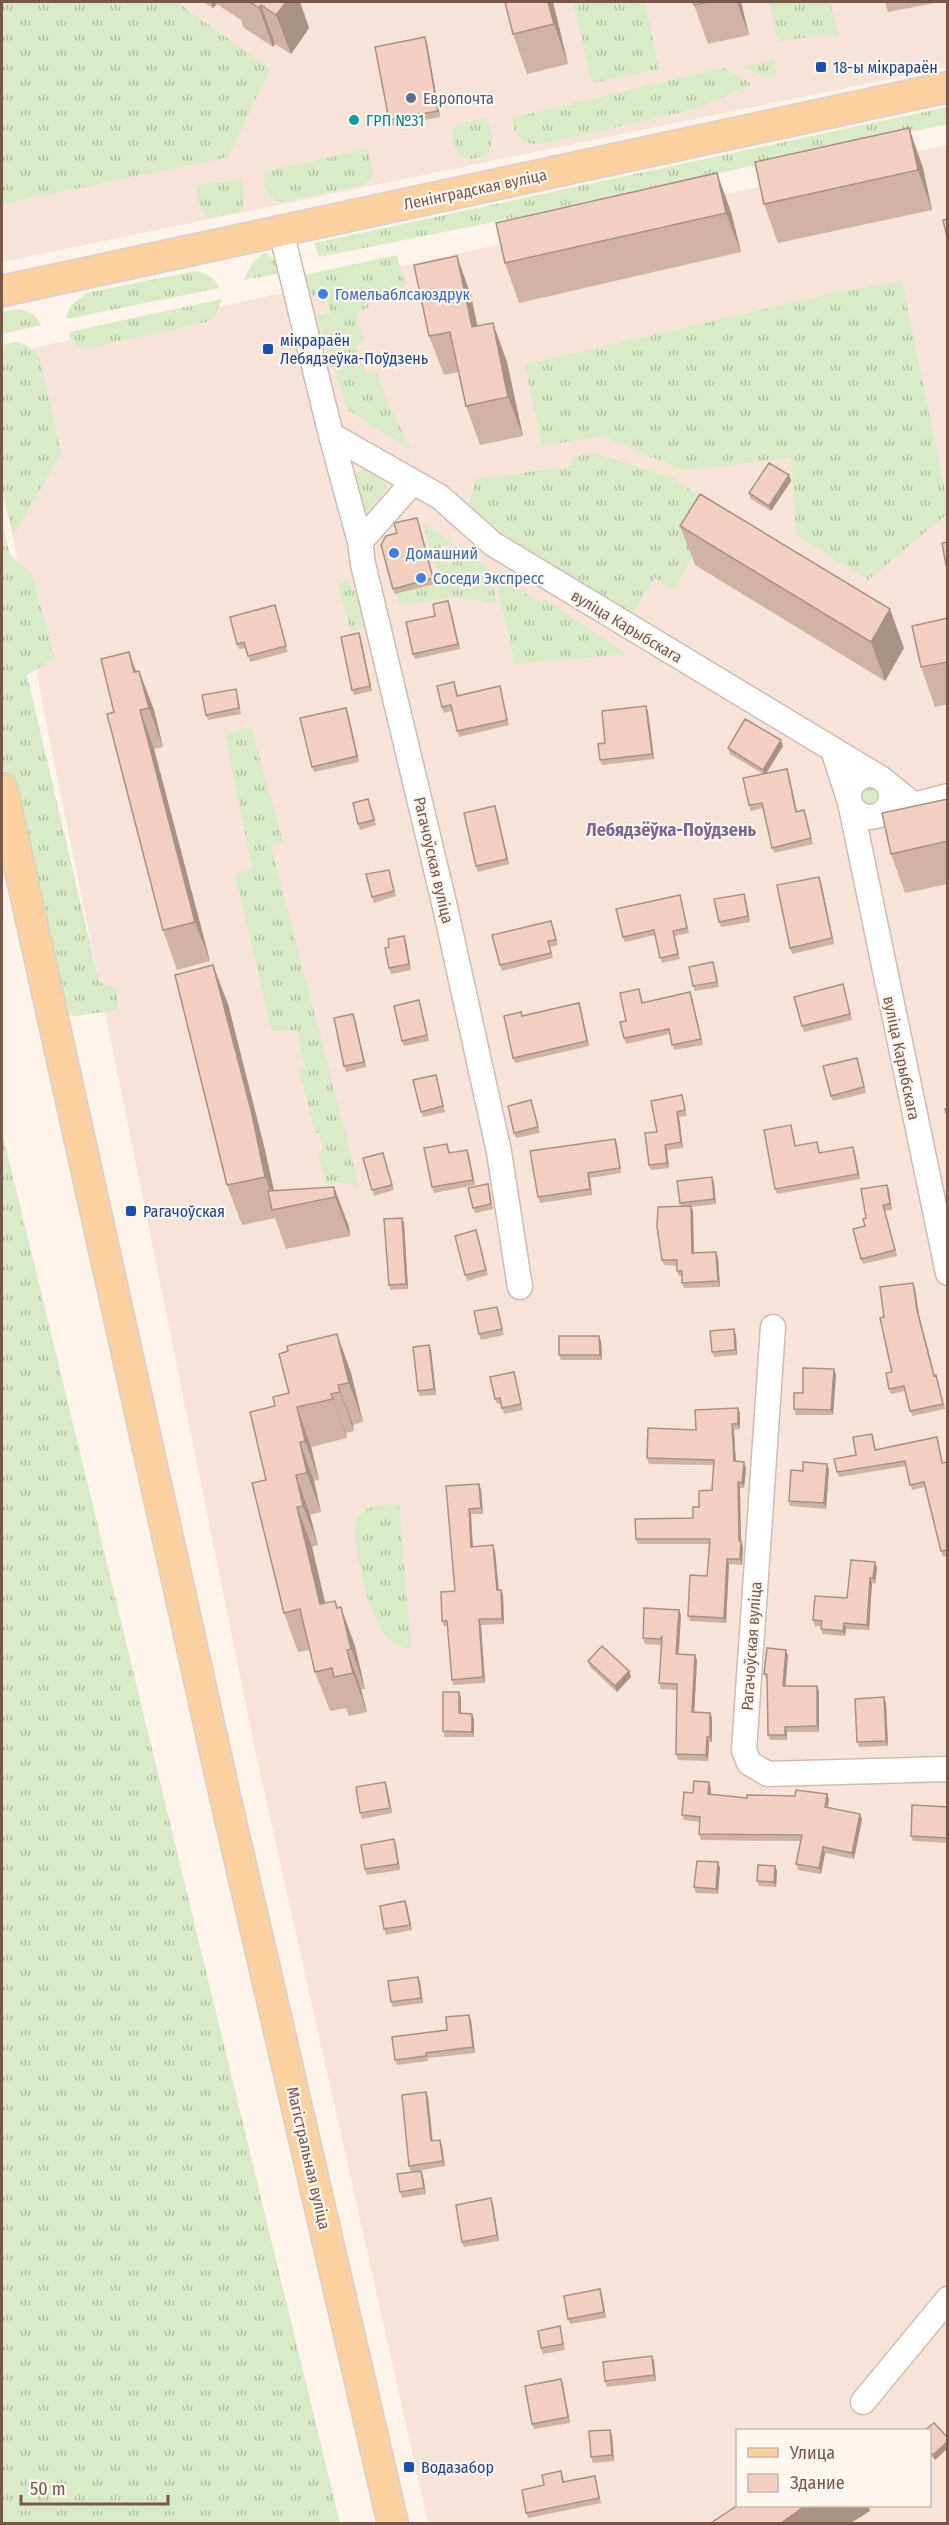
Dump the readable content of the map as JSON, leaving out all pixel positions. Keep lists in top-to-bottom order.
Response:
{
  "streets": {
    "main road": ["Ленінградская вуліца", "Магістральная вуліца"],
    "street": ["вуліца Карыбскага", "Рагачоўская вуліца"]
  },
  "crossings": [
    ["вуліца Карыбскага", "Рагачоўская вуліца"]
  ],
  "districts": ["Лебядзёўка-Поўдзень"],
  "places": {
    "transit": [
      "18-ы мікрараён",
      "мікрараён Лебядзеўка-Поўдзень",
      "Рагачоўская",
      "Водазабор"
    ],
    "other": [
      "Европочта",
      "ГРП №31",
      "Гомельаблсаюздрук",
      "Домашний",
      "Соседи Экспресс"
    ]
  },
  "legend": ["Улица", "Здание"],
  "scale_bar": "50 m"
}
